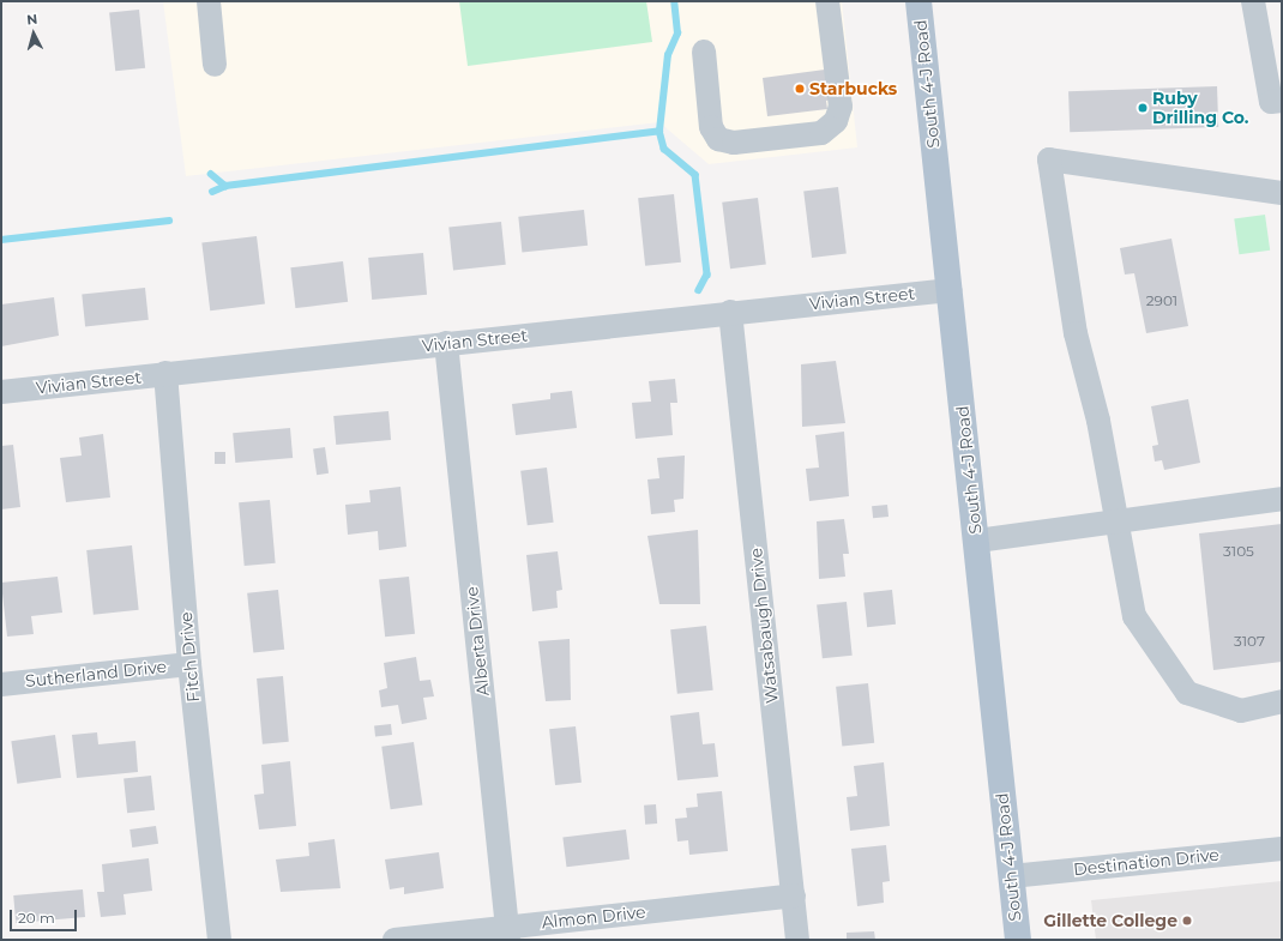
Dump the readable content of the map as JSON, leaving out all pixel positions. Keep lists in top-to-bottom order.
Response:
{
  "streets": {
    "main road": ["South 4-J Road"],
    "street": [
      "Vivian Street",
      "Watsabaugh Drive",
      "Alberta Drive",
      "Fitch Drive",
      "Sutherland Drive",
      "Destination Drive",
      "Almon Drive"
    ]
  },
  "crossings": [
    ["South 4-J Road", "Vivian Street"],
    ["South 4-J Road", "Destination Drive"],
    ["Vivian Street", "Watsabaugh Drive"],
    ["Vivian Street", "Alberta Drive"],
    ["Vivian Street", "Fitch Drive"],
    ["Watsabaugh Drive", "Almon Drive"],
    ["Alberta Drive", "Almon Drive"],
    ["Fitch Drive", "Sutherland Drive"]
  ],
  "places": ["Starbucks", "Ruby Drilling Co.", "Gillette College"],
  "house_numbers": ["2901", "3105", "3107"],
  "scale_bar": "20 m",
  "north": "top"
}
